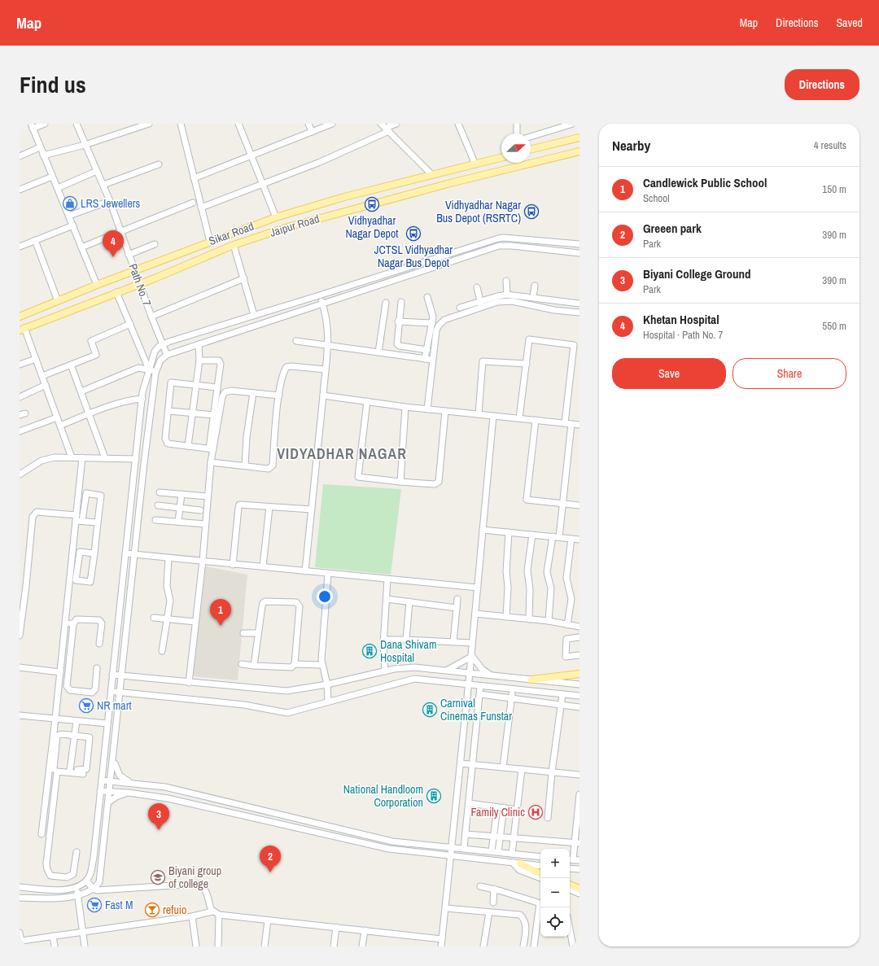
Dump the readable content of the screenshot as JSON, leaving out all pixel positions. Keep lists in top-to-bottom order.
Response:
{
  "streets": {
    "main road": ["Jaipur Road", "Sikar Road"],
    "street": ["Path No. 7"]
  },
  "crossings": [
    ["Jaipur Road", "Path No. 7"],
    ["Sikar Road", "Path No. 7"]
  ],
  "districts": ["VIDYADHAR NAGAR"],
  "places": {
    "shop": ["LRS Jewellers"],
    "bus stop": ["Vidhyadhar Nagar Depot", "Vidhyadhar Nagar Bus Depot (RSRTC)", "JCTSL Vidhyadhar Nagar Bus Depot"],
    "building": ["Dana Shivam Hospital", "Carnival Cinemas Funstar", "National Handloom Corporation"],
    "supermarket": ["NR mart", "Fast M"],
    "hospital": ["Family Clinic"],
    "school or university": ["Biyani group of college"],
    "bar": ["refuio"]
  },
  "north": "right",
  "page": {
    "header": "Map",
    "nav": ["Map", "Directions", "Saved"],
    "title": "Find us",
    "buttons": [
      "Directions",
      ["Save", "Share"]
    ],
    "heading": ["Nearby", "4 results"],
    "list": [
      {
        "mark": "1",
        "name": "Candlewick Public School",
        "note": "School",
        "value": "150 m"
      },
      {
        "mark": "2",
        "name": "Greeen park",
        "note": "Park",
        "value": "390 m"
      },
      {
        "mark": "3",
        "name": "Biyani College Ground",
        "note": "Park",
        "value": "390 m"
      },
      {
        "mark": "4",
        "name": "Khetan Hospital",
        "note": "Hospital · Path No. 7",
        "value": "550 m"
      }
    ],
    "pins": [
      "4",
      "1",
      "3",
      "2"
    ],
    "map_buttons": ["+", "−"]
  }
}
